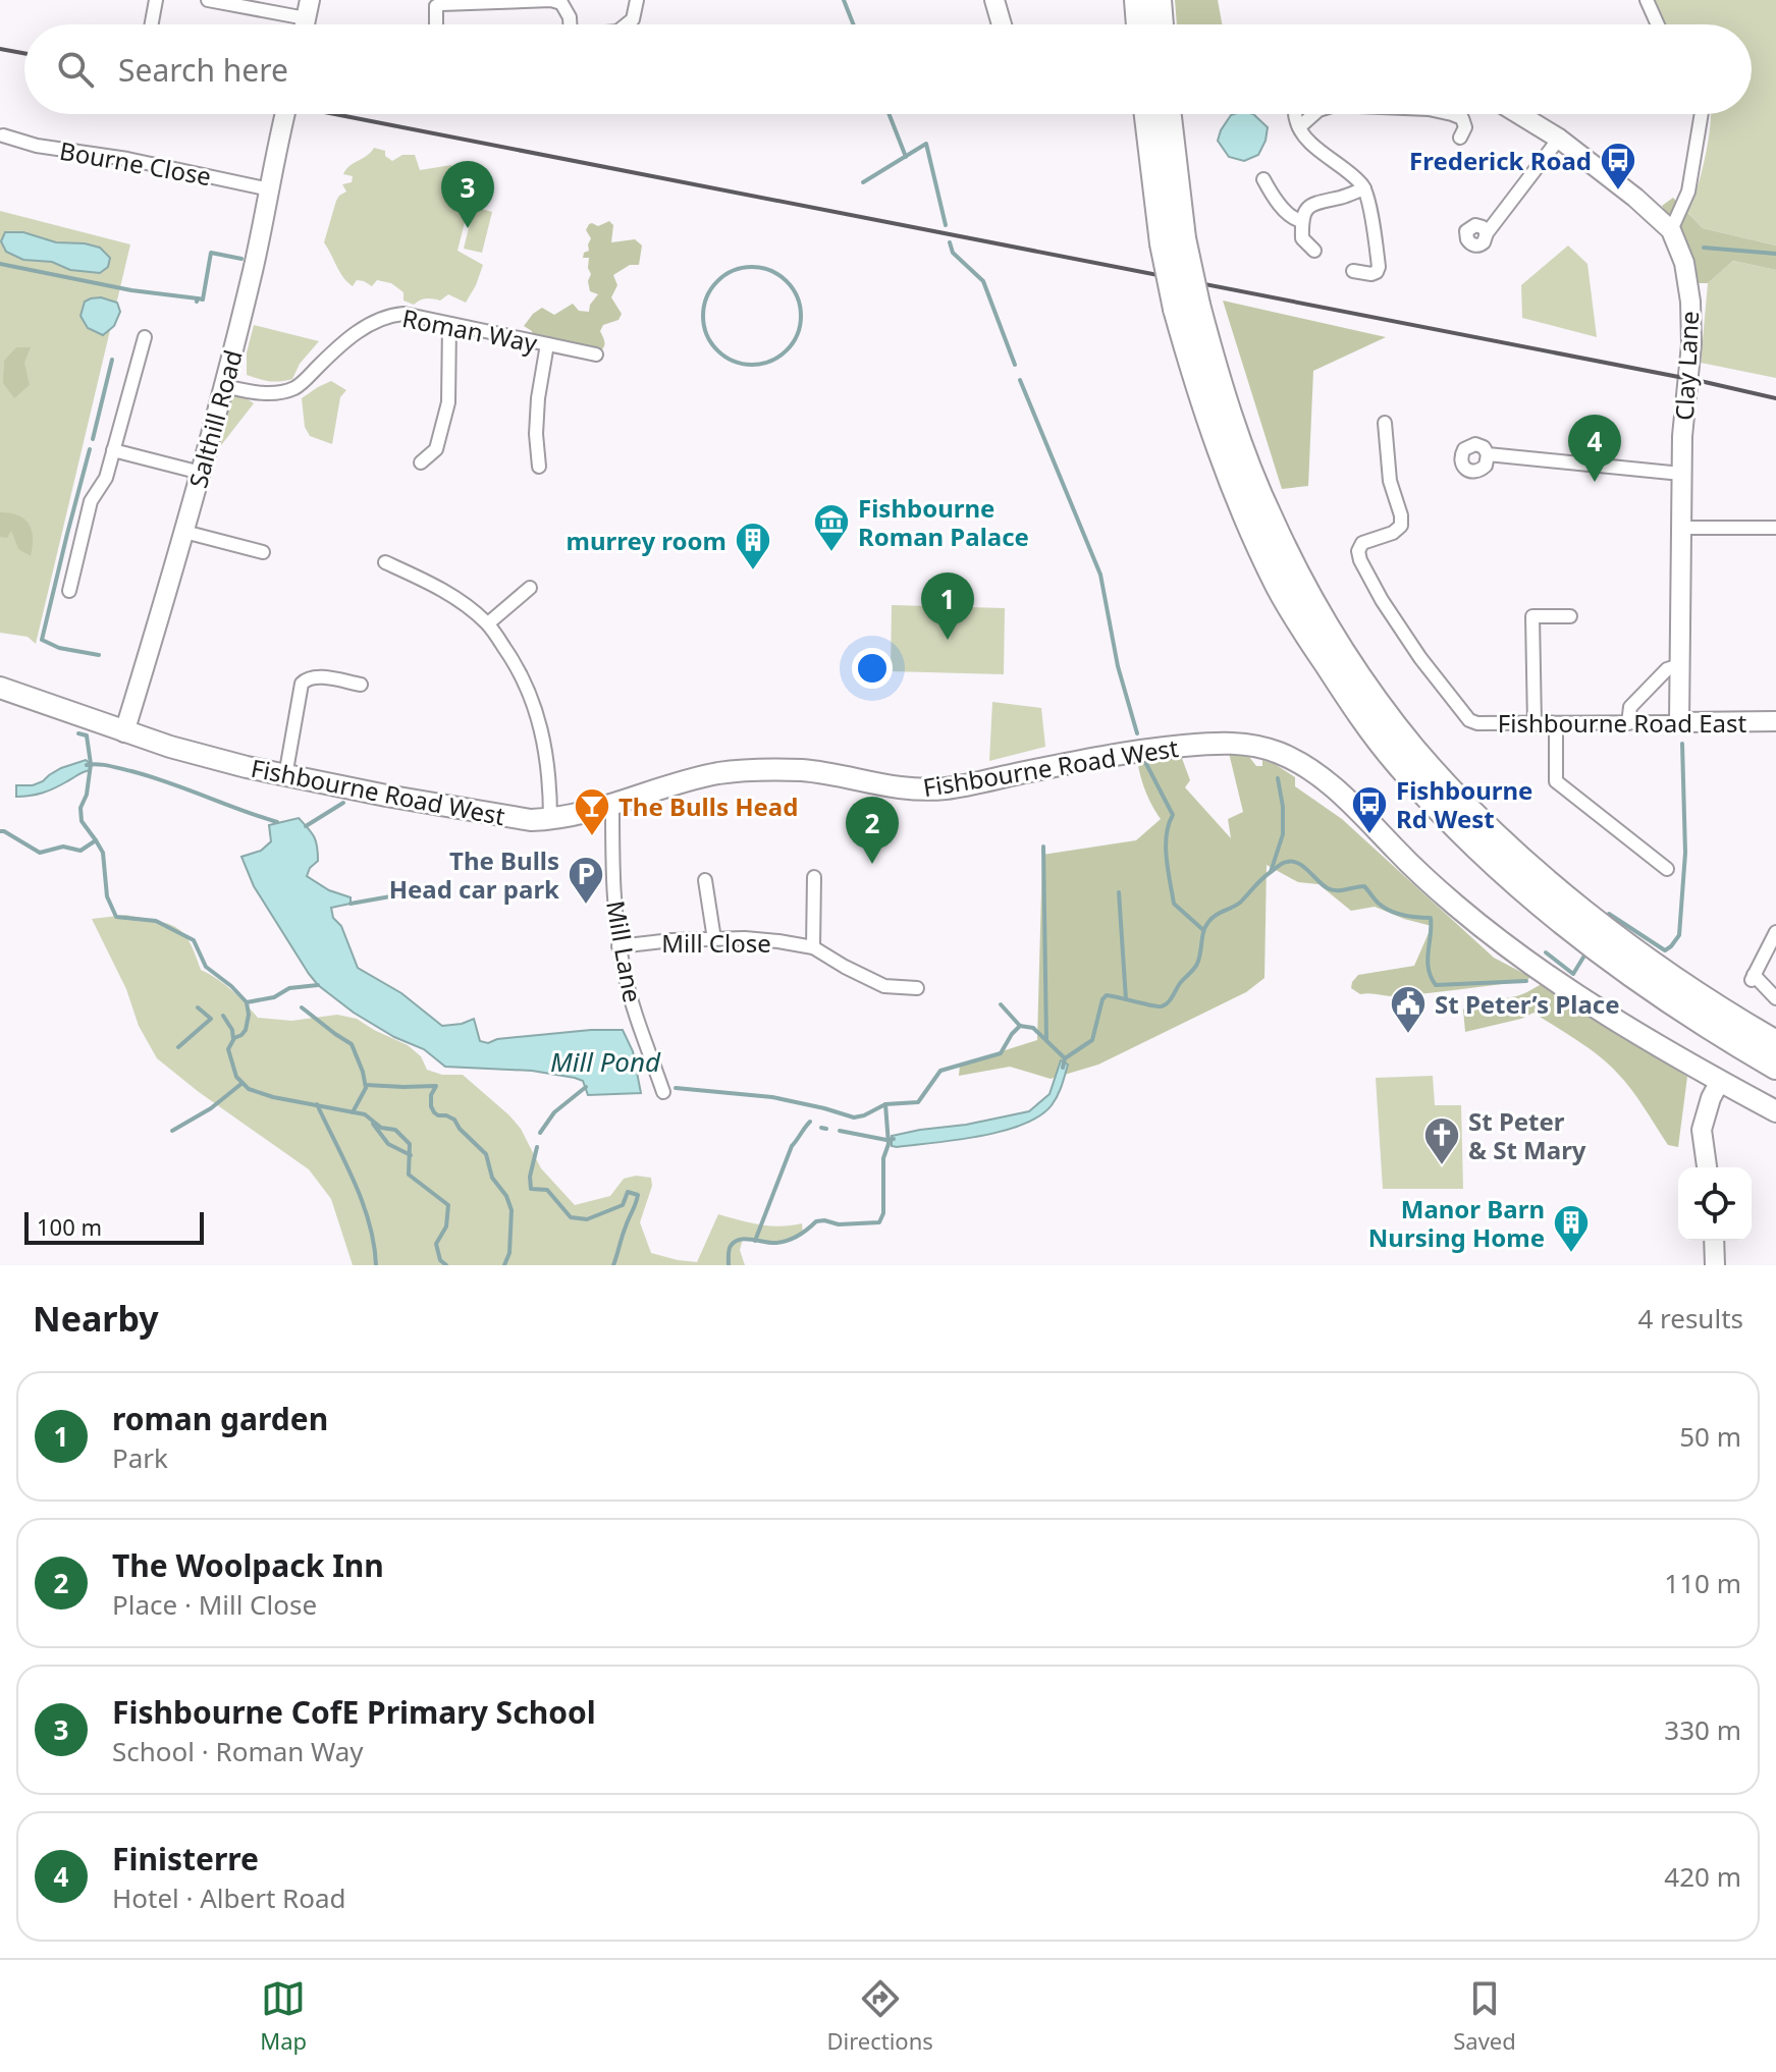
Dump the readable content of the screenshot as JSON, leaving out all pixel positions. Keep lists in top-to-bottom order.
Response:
{
  "streets": {
    "main road": ["Fishbourne Road West"],
    "street": [
      "Bourne Close",
      "Roman Way",
      "Clay Lane",
      "Salthill Road",
      "Fishbourne Road East",
      "Mill Close",
      "Mill Lane"
    ]
  },
  "crossings": [
    ["Bourne Close", "Salthill Road"],
    ["Roman Way", "Salthill Road"],
    ["Clay Lane", "Fishbourne Road East"],
    ["Salthill Road", "Fishbourne Road West"],
    ["Fishbourne Road West", "Mill Lane"],
    ["Mill Close", "Mill Lane"]
  ],
  "water": ["Mill Pond"],
  "places": {
    "bus stop": ["Frederick Road", "Fishbourne Rd West"],
    "museum": ["Fishbourne Roman Palace"],
    "building": ["murrey room", "Manor Barn Nursing Home"],
    "bar": ["The Bulls Head"],
    "parking": ["The Bulls Head car park"],
    "public building": ["St Peter’s Place"],
    "church": ["St Peter & St Mary"]
  },
  "scale_bar": "100 m",
  "page": {
    "search": "Search here",
    "pins": [
      "3",
      "4",
      "1",
      "2"
    ],
    "scale": "100 m",
    "heading": ["Nearby", "4 results"],
    "list": [
      {
        "mark": "1",
        "name": "roman garden",
        "note": "Park",
        "value": "50 m"
      },
      {
        "mark": "2",
        "name": "The Woolpack Inn",
        "note": "Place · Mill Close",
        "value": "110 m"
      },
      {
        "mark": "3",
        "name": "Fishbourne CofE Primary School",
        "note": "School · Roman Way",
        "value": "330 m"
      },
      {
        "mark": "4",
        "name": "Finisterre",
        "note": "Hotel · Albert Road",
        "value": "420 m"
      }
    ],
    "nav": ["Map", "Directions", "Saved"]
  }
}
